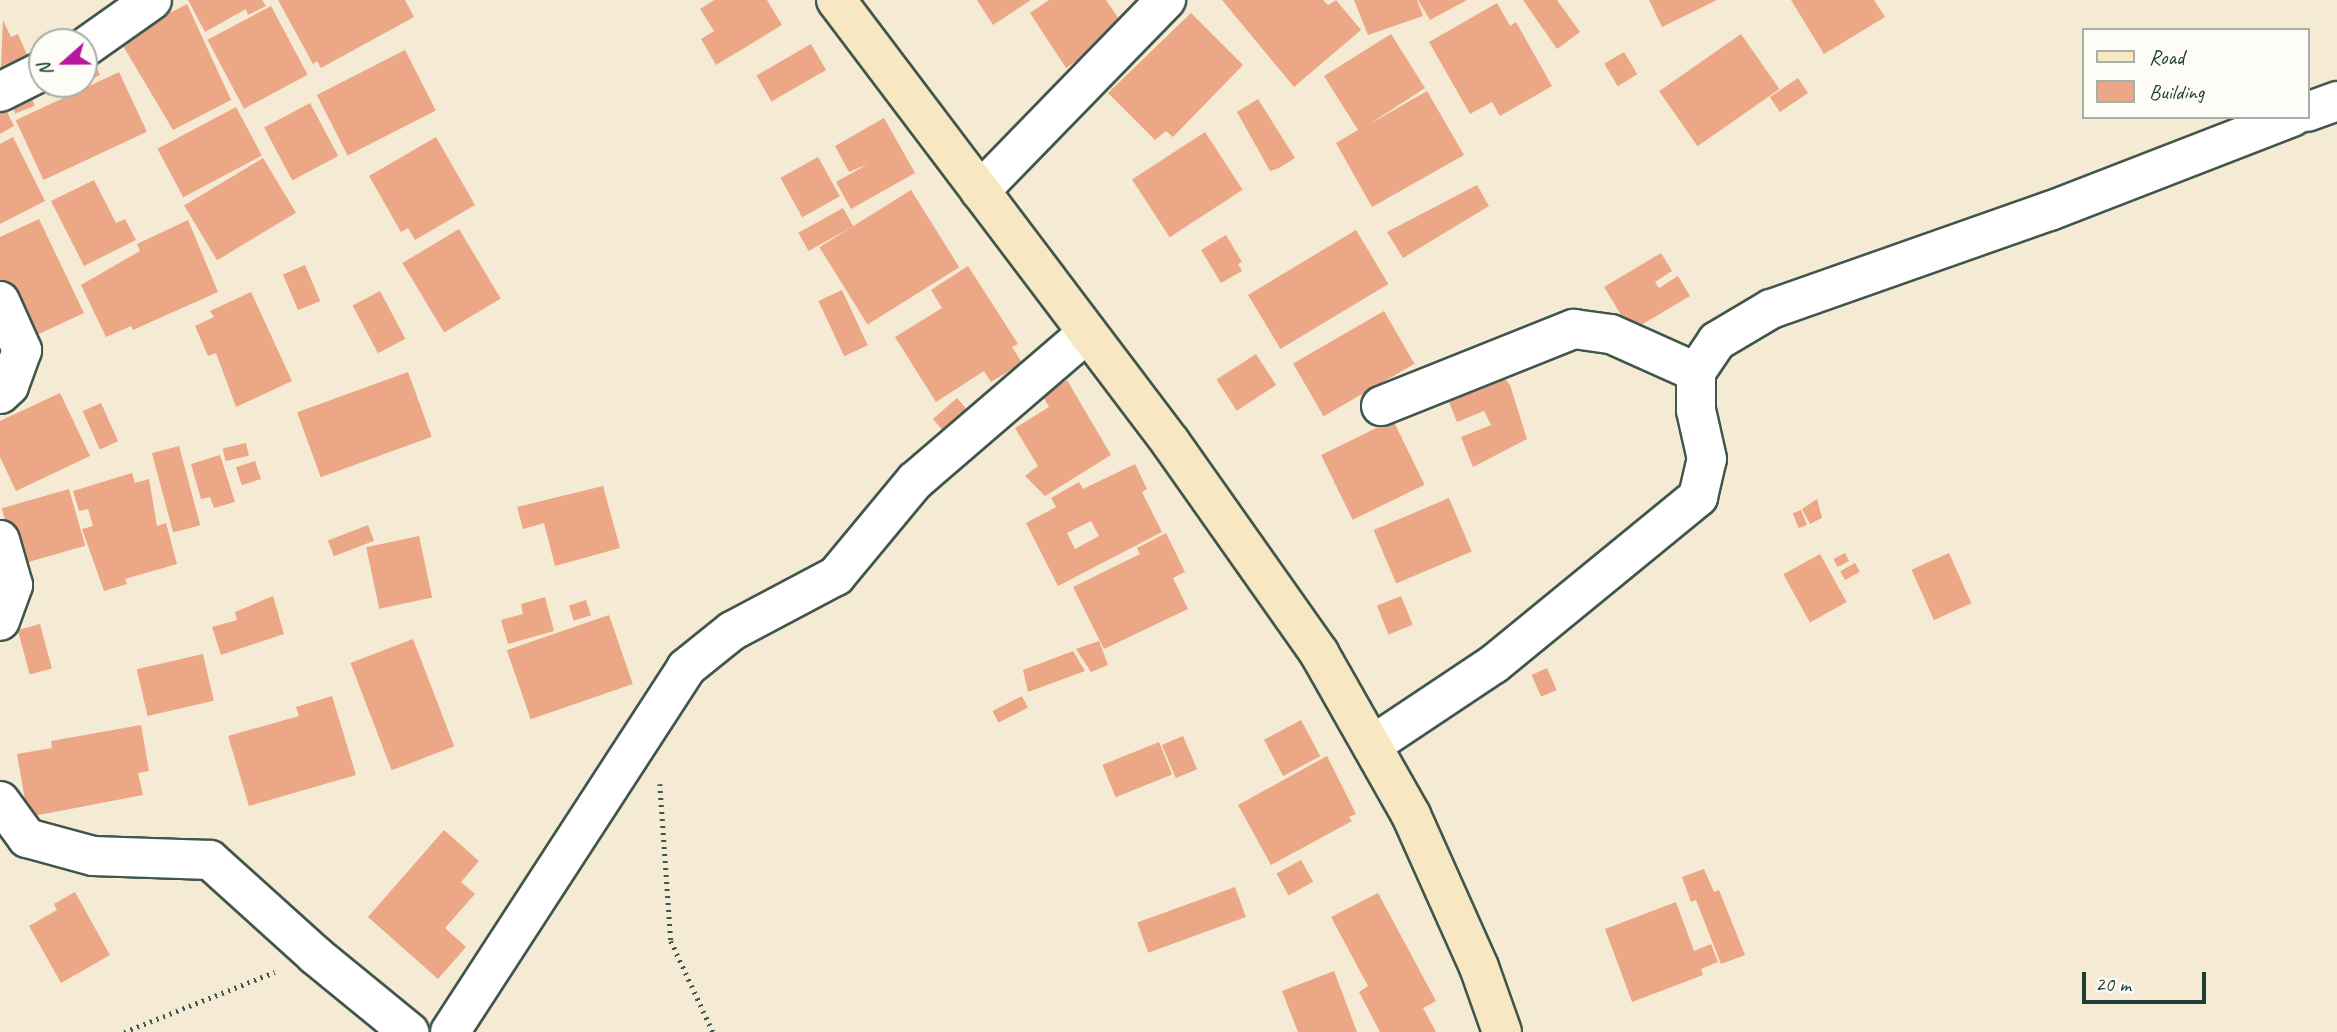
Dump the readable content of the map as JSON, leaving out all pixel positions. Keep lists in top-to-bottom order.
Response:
{
  "legend": ["Road", "Building"],
  "scale_bar": "20 m",
  "north": "left"
}
